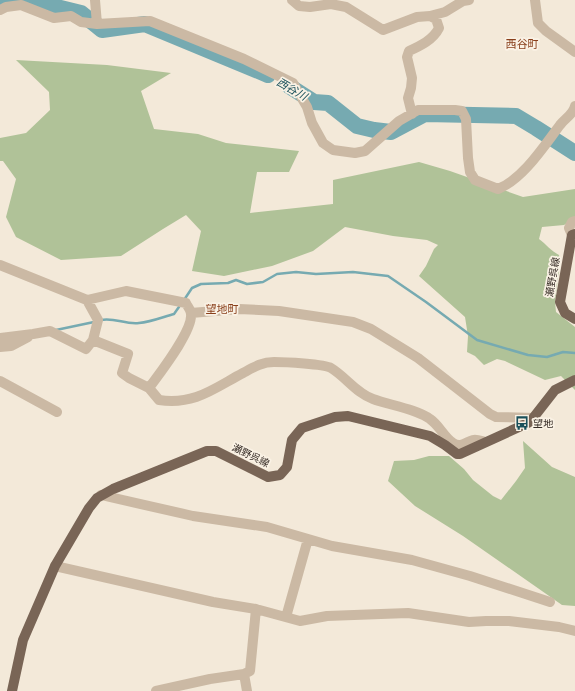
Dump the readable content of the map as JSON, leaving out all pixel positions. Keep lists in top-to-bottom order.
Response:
{
  "streets": {
    "main road": ["瀬野呉線"]
  },
  "districts": ["西谷町", "望地町"],
  "water": ["西谷川"],
  "places": {
    "bus stop": ["望地"]
  }
}
